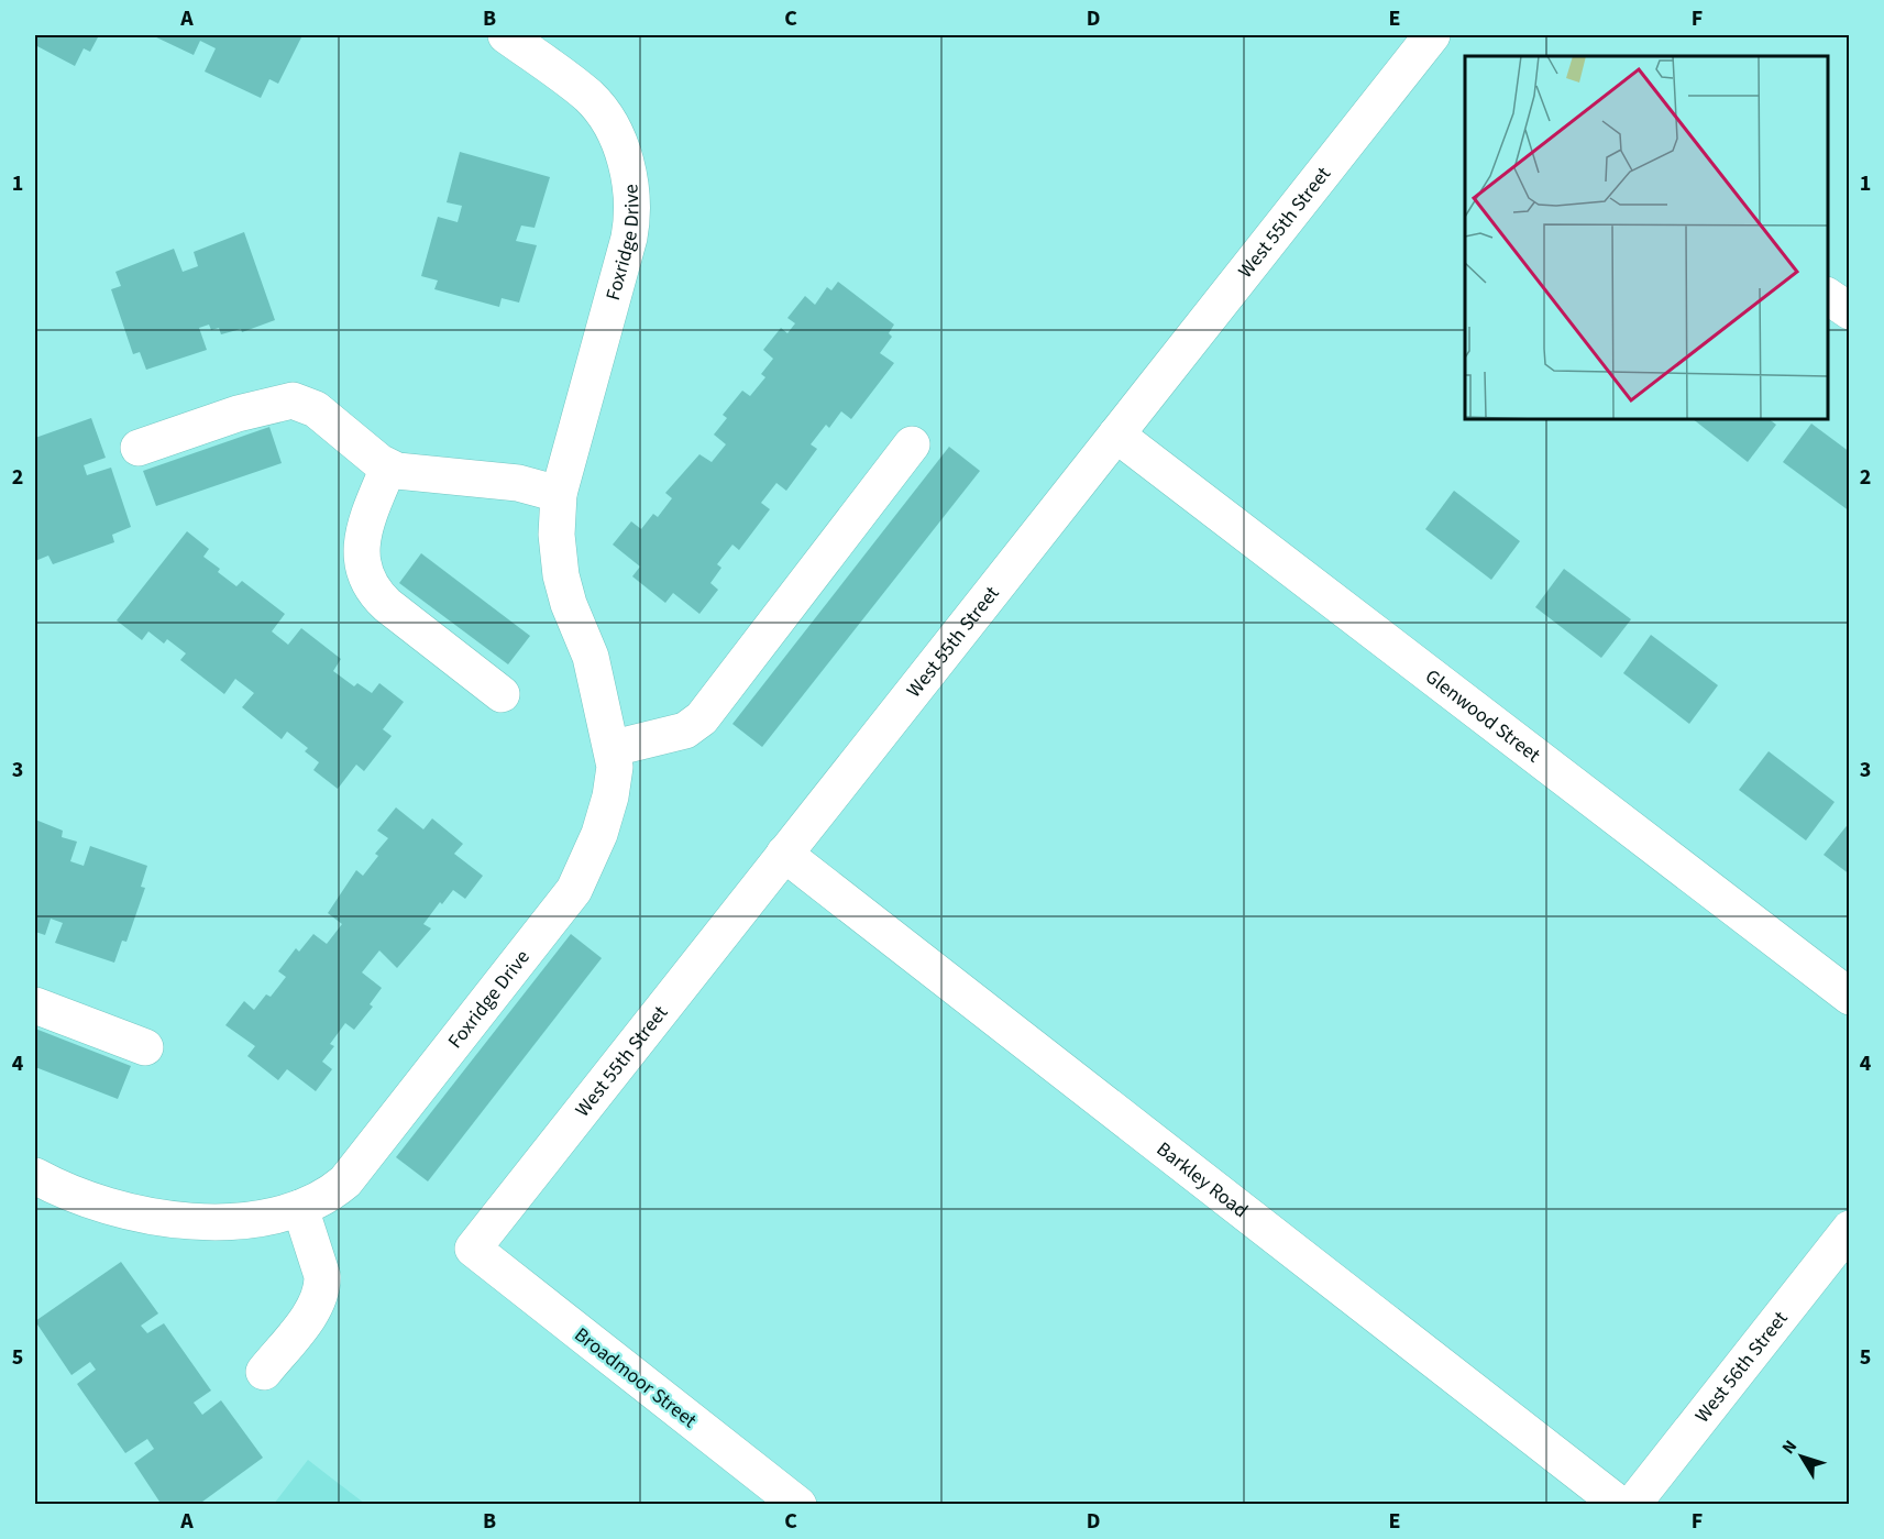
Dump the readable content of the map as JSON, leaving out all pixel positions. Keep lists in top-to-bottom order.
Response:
{
  "streets": {
    "street": [
      "West 55th Street",
      "Foxridge Drive",
      "Glenwood Street",
      "Barkley Road",
      "West 56th Street",
      "Broadmoor Street"
    ]
  },
  "crossings": [
    ["West 55th Street", "Glenwood Street"],
    ["West 55th Street", "Barkley Road"],
    ["West 55th Street", "Broadmoor Street"]
  ],
  "north": "top left",
  "grid": {
    "columns": [
      "A",
      "B",
      "C",
      "D",
      "E",
      "F"
    ],
    "rows": [
      "1",
      "2",
      "3",
      "4",
      "5"
    ]
  }
}
